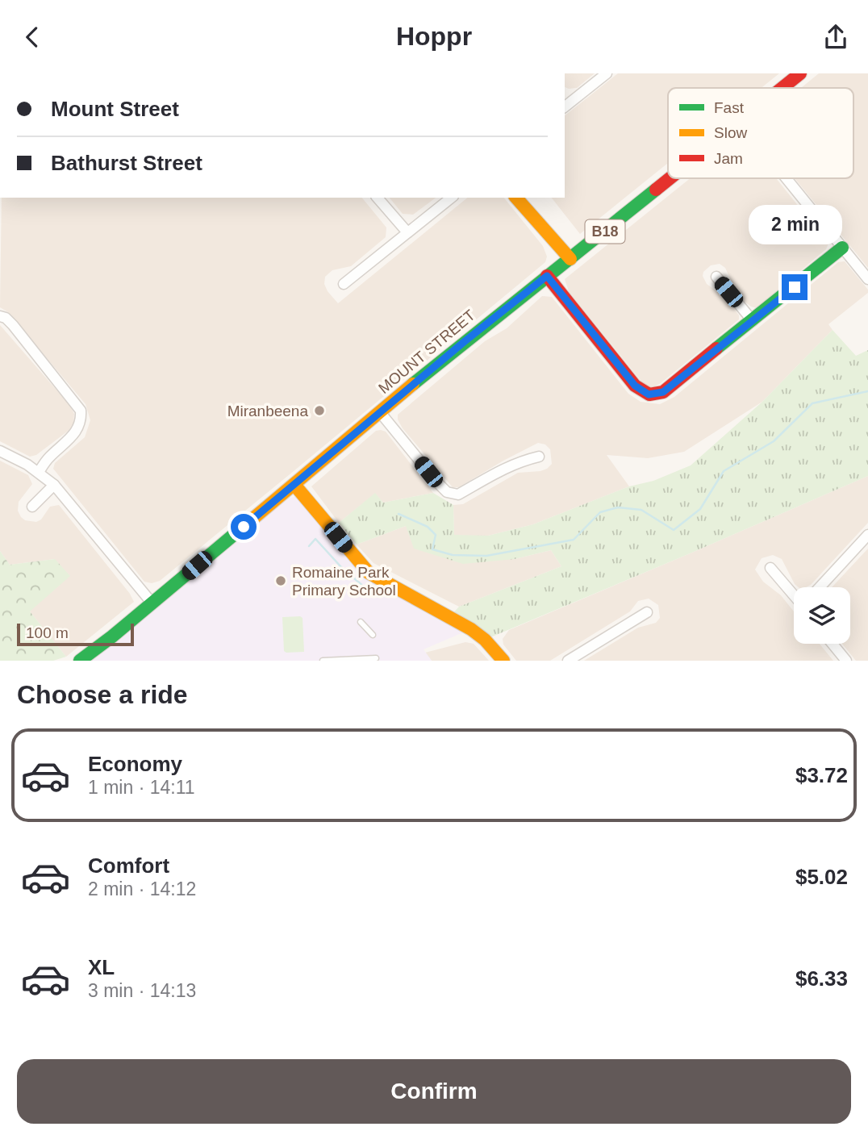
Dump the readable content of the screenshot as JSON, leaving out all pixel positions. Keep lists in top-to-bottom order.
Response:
{
  "streets": {
    "main road": ["B18", "MOUNT STREET"]
  },
  "places": ["Miranbeena", "Romaine Park Primary School"],
  "legend": ["Fast", "Slow", "Jam"],
  "scale_bar": "100 m",
  "page": {
    "header": "Hoppr",
    "banner": ["Mount Street", "Bathurst Street"],
    "bubble": "2 min",
    "scale": "100 m",
    "heading": "Choose a ride",
    "list": [
      {
        "name": "Economy",
        "note": "1 min · 14:11",
        "value": "$3.72"
      },
      {
        "name": "Comfort",
        "note": "2 min · 14:12",
        "value": "$5.02"
      },
      {
        "name": "XL",
        "note": "3 min · 14:13",
        "value": "$6.33"
      }
    ],
    "buttons": "Confirm"
  }
}
